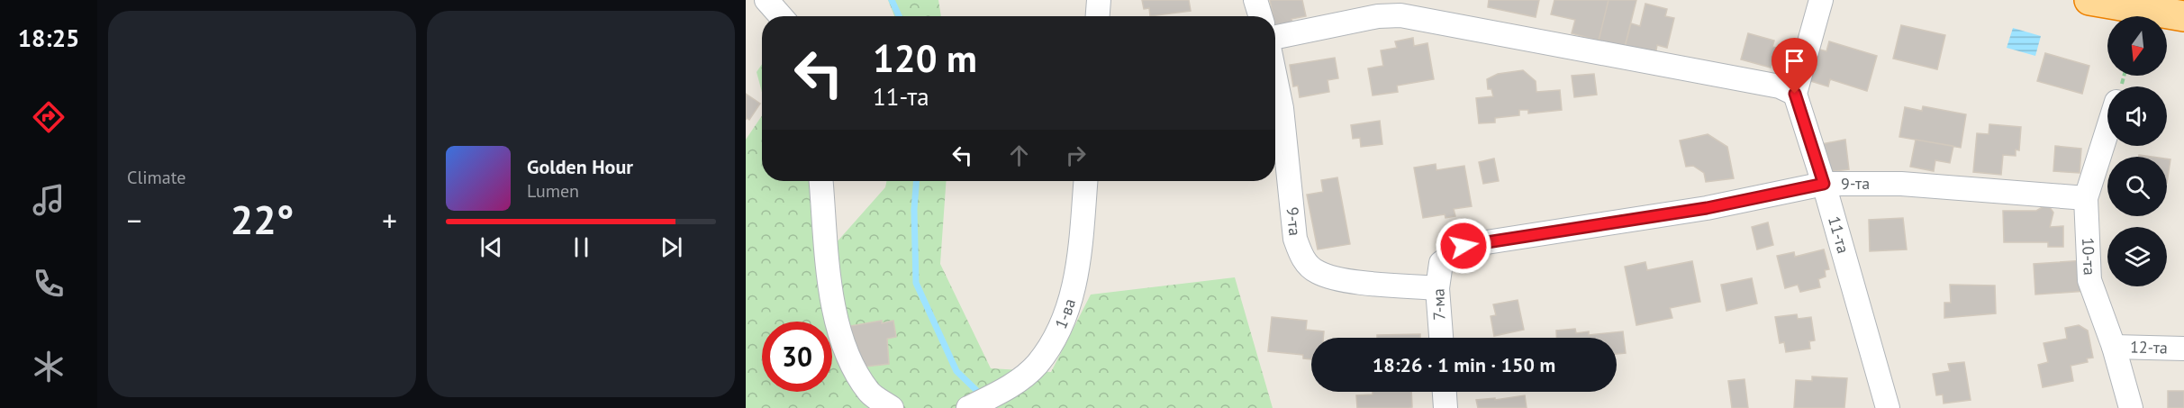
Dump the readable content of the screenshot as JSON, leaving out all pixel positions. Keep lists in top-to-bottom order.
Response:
{
  "streets": {
    "street": [
      "9-та",
      "11-та",
      "10-та",
      "7-ма",
      "1-ва",
      "12-та"
    ]
  },
  "crossings": [
    ["9-та", "11-та"],
    ["9-та", "10-та"],
    ["9-та", "7-ма"],
    ["10-та", "12-та"]
  ],
  "north": "bottom",
  "page": {
    "tabs": "18:25",
    "tile": "Climate",
    "turn": ["120 m", "11-та"],
    "song": ["Golden Hour", "Lumen"],
    "heat": ["−", "22°", "+"],
    "limit": "30",
    "trip": "18:26 · 1 min · 150 m"
  }
}
